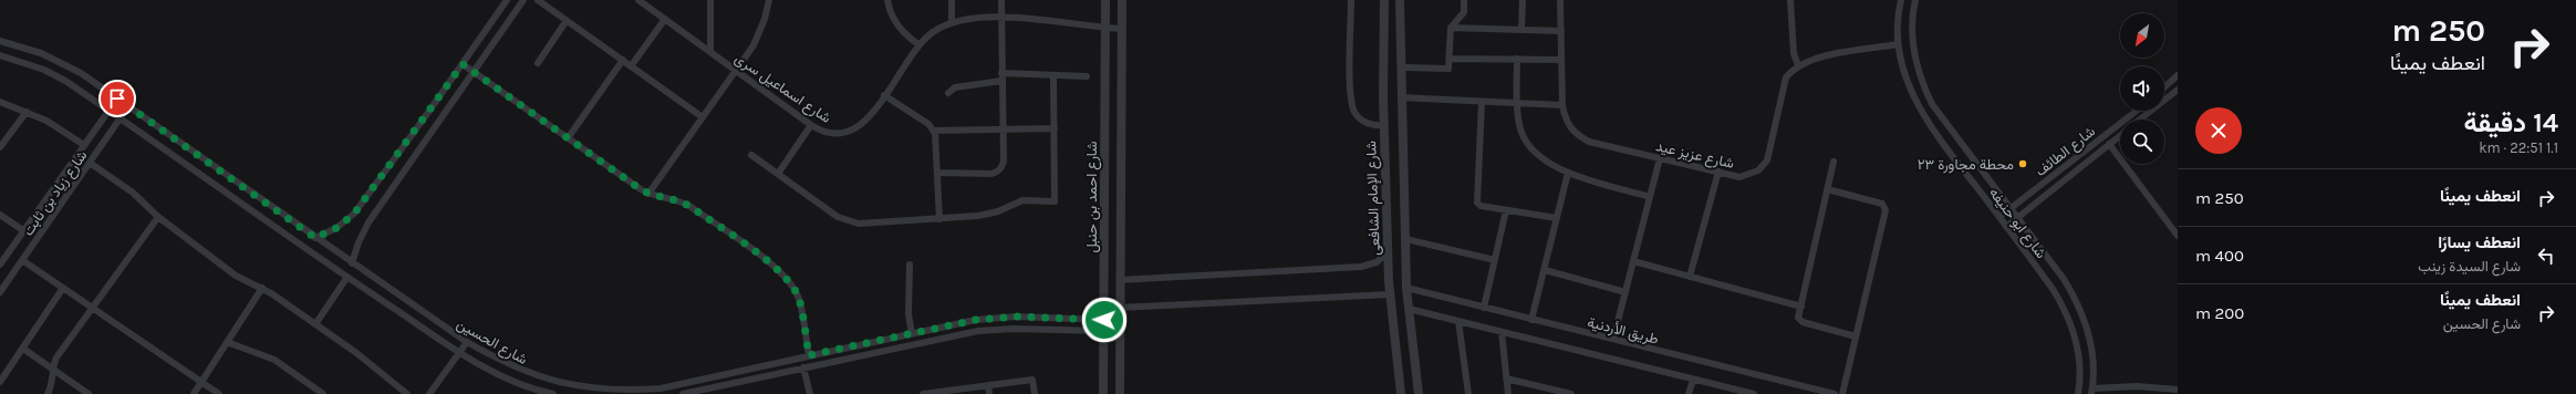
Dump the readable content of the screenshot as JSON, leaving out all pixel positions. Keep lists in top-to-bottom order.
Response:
{
  "streets": {
    "street": [
      "شارع اسماعيل سرى",
      "شارع الطائف",
      "شارع عزيز عيد",
      "شارع زياد بن ثابت",
      "شارع احمد بن حنبل",
      "شارع الإمام الشافعى",
      "شارع ابو حنيفه",
      "طريق الأردنية",
      "شارع الحسين"
    ]
  },
  "crossings": [
    ["شارع اسماعيل سرى", "شارع احمد بن حنبل"],
    ["شارع الطائف", "شارع ابو حنيفه"],
    ["شارع زياد بن ثابت", "شارع الحسين"],
    ["شارع احمد بن حنبل", "شارع الحسين"]
  ],
  "places": ["محطة مجاورة ٢٣"],
  "north": "bottom left",
  "page": {
    "turn": ["250 m", "انعطف يمينًا"],
    "heading": ["14 دقيقة", "1.1 km · 22:51"],
    "list": [
      {
        "name": "انعطف يمينًا",
        "value": "250 m"
      },
      {
        "name": "انعطف يسارًا",
        "note": "شارع السيدة زينب",
        "value": "400 m"
      },
      {
        "name": "انعطف يمينًا",
        "note": "شارع الحسين",
        "value": "200 m"
      }
    ]
  }
}
